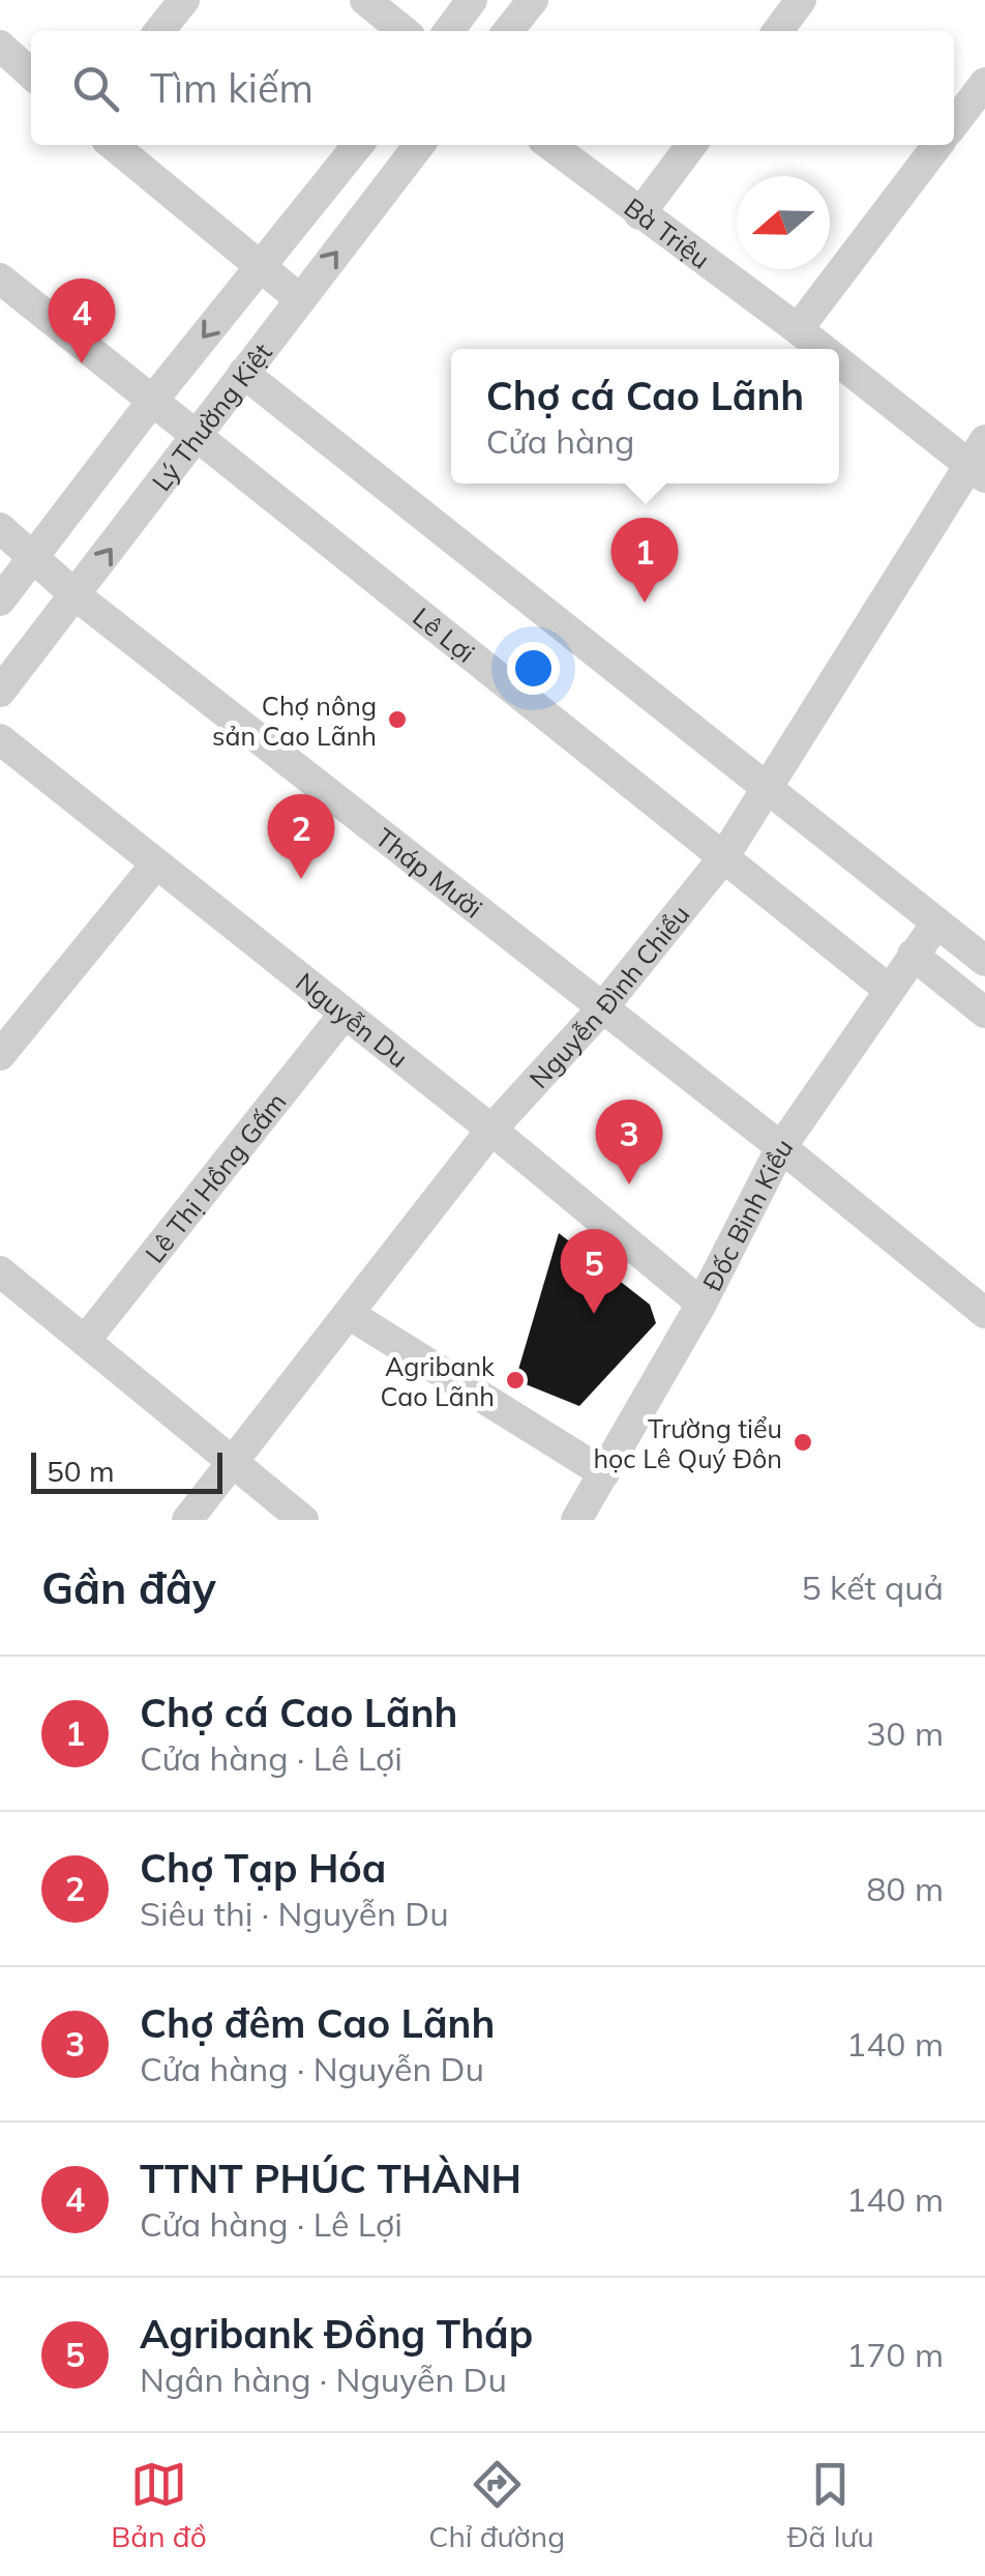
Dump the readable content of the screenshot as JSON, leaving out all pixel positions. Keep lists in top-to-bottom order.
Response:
{
  "streets": {
    "street": [
      "Bà Triệu",
      "Lý Thường Kiệt",
      "Lê Lợi",
      "Tháp Mười",
      "Nguyễn Đình Chiểu",
      "Nguyễn Du",
      "Lê Thị Hồng Gấm",
      "Đốc Binh Kiều"
    ]
  },
  "crossings": [
    ["Bà Triệu", "Nguyễn Đình Chiểu"],
    ["Lý Thường Kiệt", "Lê Lợi"],
    ["Lý Thường Kiệt", "Tháp Mười"],
    ["Lê Lợi", "Nguyễn Đình Chiểu"],
    ["Lê Lợi", "Đốc Binh Kiều"],
    ["Tháp Mười", "Nguyễn Đình Chiểu"],
    ["Tháp Mười", "Đốc Binh Kiều"],
    ["Nguyễn Đình Chiểu", "Nguyễn Du"],
    ["Nguyễn Du", "Lê Thị Hồng Gấm"],
    ["Nguyễn Du", "Đốc Binh Kiều"]
  ],
  "places": ["Chợ nông sản Cao Lãnh", "Agribank Cao Lãnh", "Trường tiểu học Lê Quý Đôn"],
  "scale_bar": "50 m",
  "north": "left",
  "page": {
    "search": "Tìm kiếm",
    "pins": [
      "4",
      "1",
      "2",
      "3",
      "5"
    ],
    "popup": ["Chợ cá Cao Lãnh", "Cửa hàng"],
    "scale": "50 m",
    "heading": ["Gần đây", "5 kết quả"],
    "list": [
      {
        "mark": "1",
        "name": "Chợ cá Cao Lãnh",
        "note": "Cửa hàng · Lê Lợi",
        "value": "30 m"
      },
      {
        "mark": "2",
        "name": "Chợ Tạp Hóa",
        "note": "Siêu thị · Nguyễn Du",
        "value": "80 m"
      },
      {
        "mark": "3",
        "name": "Chợ đêm Cao Lãnh",
        "note": "Cửa hàng · Nguyễn Du",
        "value": "140 m"
      },
      {
        "mark": "4",
        "name": "TTNT PHÚC THÀNH",
        "note": "Cửa hàng · Lê Lợi",
        "value": "140 m"
      },
      {
        "mark": "5",
        "name": "Agribank Đồng Tháp",
        "note": "Ngân hàng · Nguyễn Du",
        "value": "170 m"
      }
    ],
    "nav": ["Bản đồ", "Chỉ đường", "Đã lưu"]
  }
}
